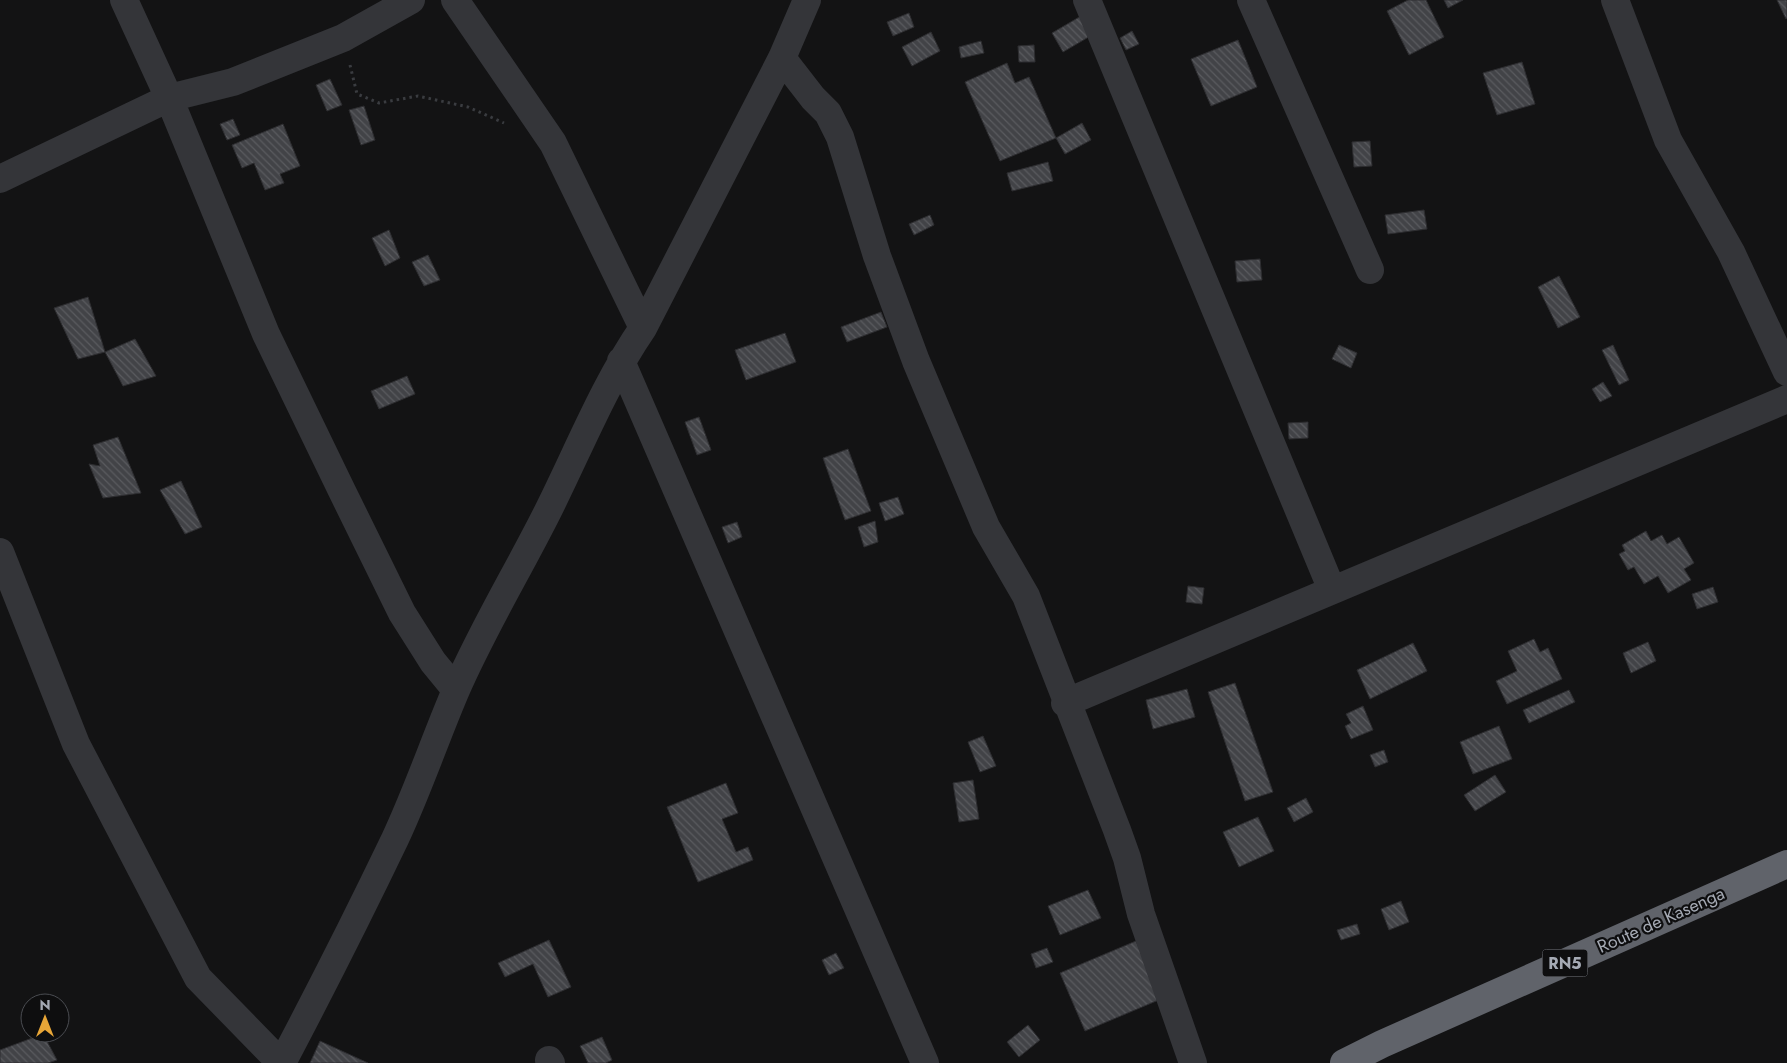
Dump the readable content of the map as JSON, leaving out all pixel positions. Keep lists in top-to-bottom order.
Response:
{
  "streets": {
    "highway": ["Route de Kasenga", "RN5"]
  },
  "north": "top"
}
